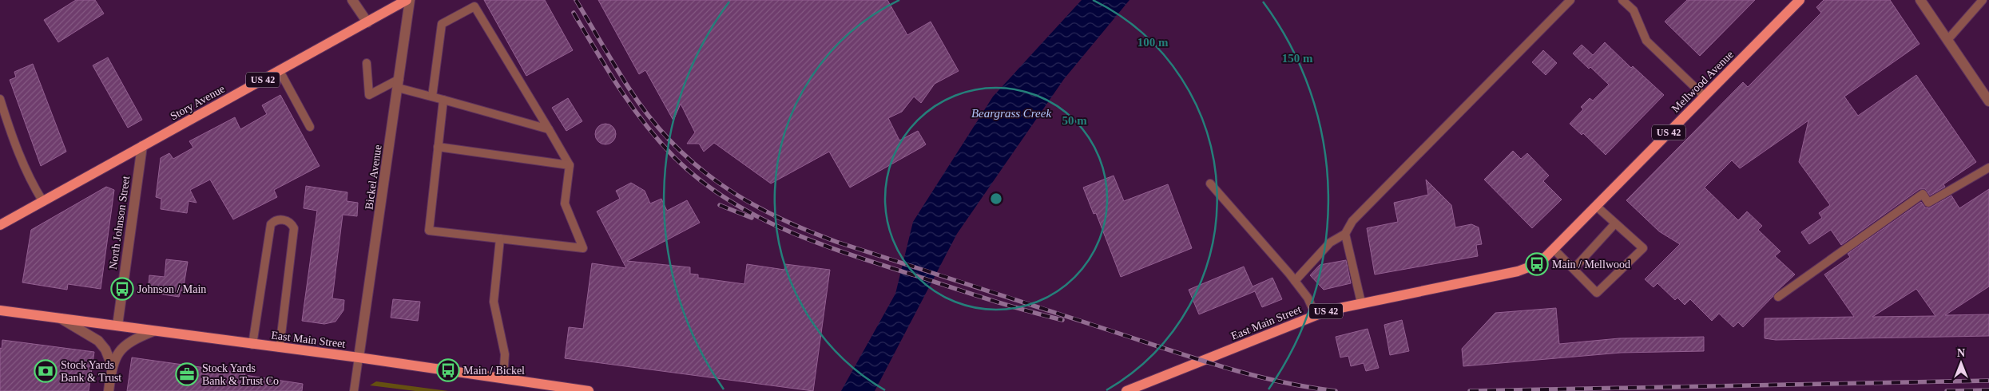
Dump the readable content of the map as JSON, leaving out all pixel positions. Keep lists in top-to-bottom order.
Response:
{
  "streets": {
    "main road": [
      "US 42",
      "Mellwood Avenue",
      "Story Avenue",
      "East Main Street"
    ],
    "street": ["Bickel Avenue", "North Johnson Street"]
  },
  "crossings": [
    ["Mellwood Avenue", "East Main Street"],
    ["Story Avenue", "North Johnson Street"],
    ["Bickel Avenue", "East Main Street"],
    ["North Johnson Street", "East Main Street"]
  ],
  "water": ["Beargrass Creek"],
  "places": {
    "bus stop": ["Main / Mellwood", "Johnson / Main", "Main / Bickel"],
    "bank": ["Stock Yards Bank & Trust"],
    "office": ["Stock Yards Bank & Trust Co"]
  },
  "north": "top",
  "rings": ["100 m", "150 m", "50 m"]
}
